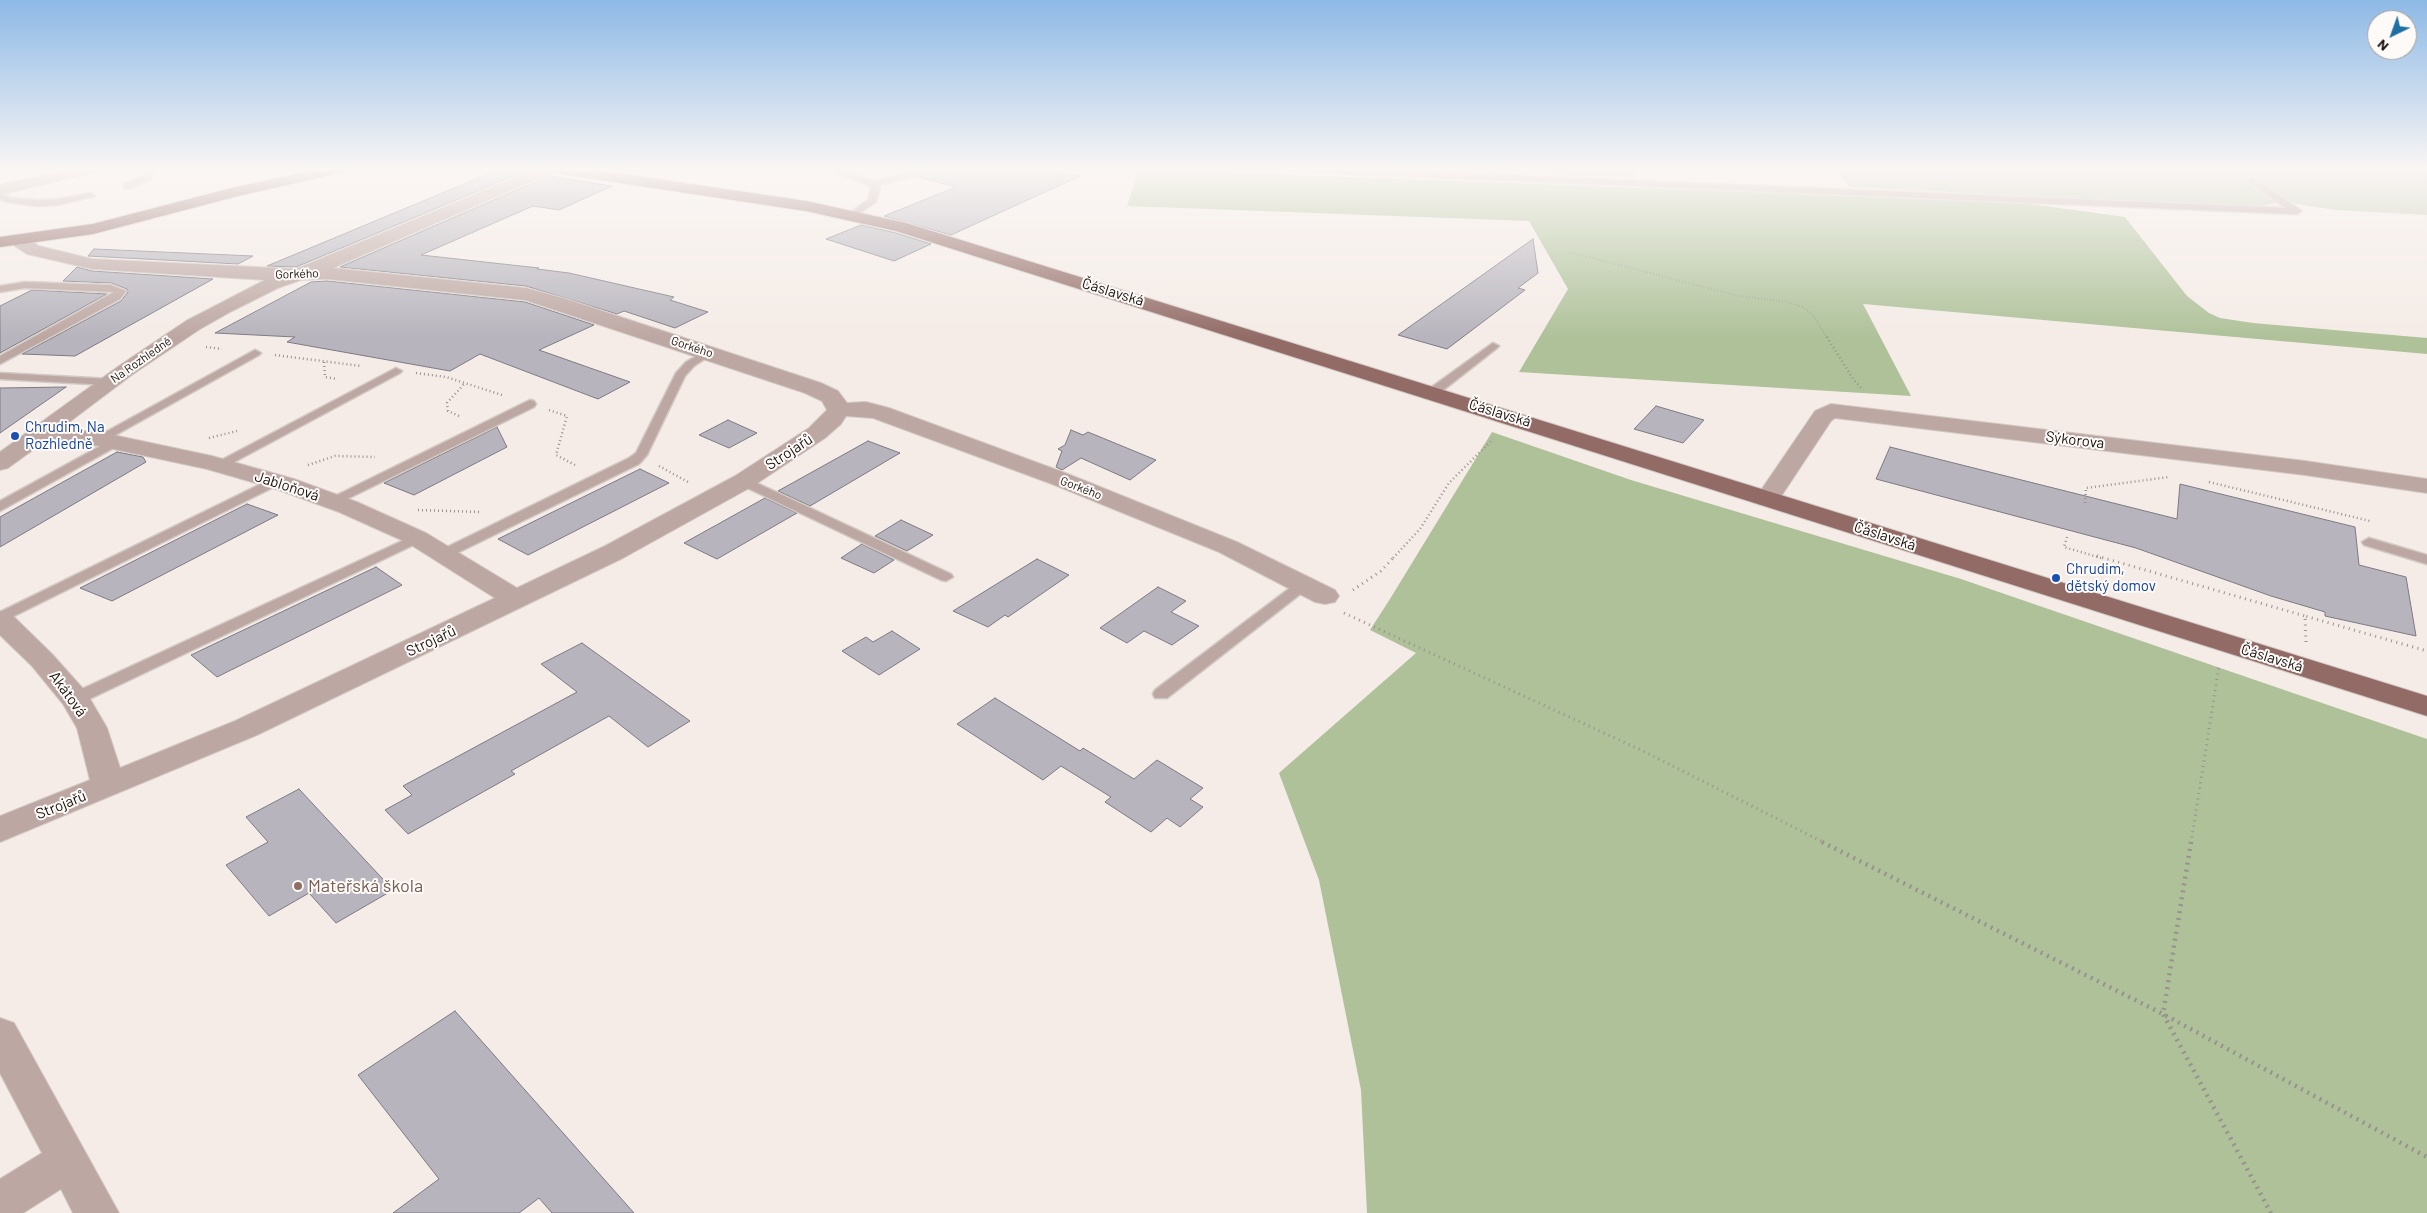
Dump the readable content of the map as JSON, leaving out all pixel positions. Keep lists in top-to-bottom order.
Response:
{
  "streets": {
    "main road": ["Čáslavská"],
    "street": [
      "Gorkého",
      "Na Rozhledně",
      "Sýkorova",
      "Strojařů",
      "Jabloňová",
      "Akátová"
    ]
  },
  "crossings": [
    ["Gorkého", "Na Rozhledně"],
    ["Gorkého", "Strojařů"],
    ["Čáslavská", "Sýkorova"],
    ["Na Rozhledně", "Jabloňová"],
    ["Strojařů", "Jabloňová"],
    ["Strojařů", "Akátová"]
  ],
  "places": ["Chrudim, Na Rozhledně", "Chrudim, dětský domov", "Mateřská škola"],
  "north": "bottom left"
}
